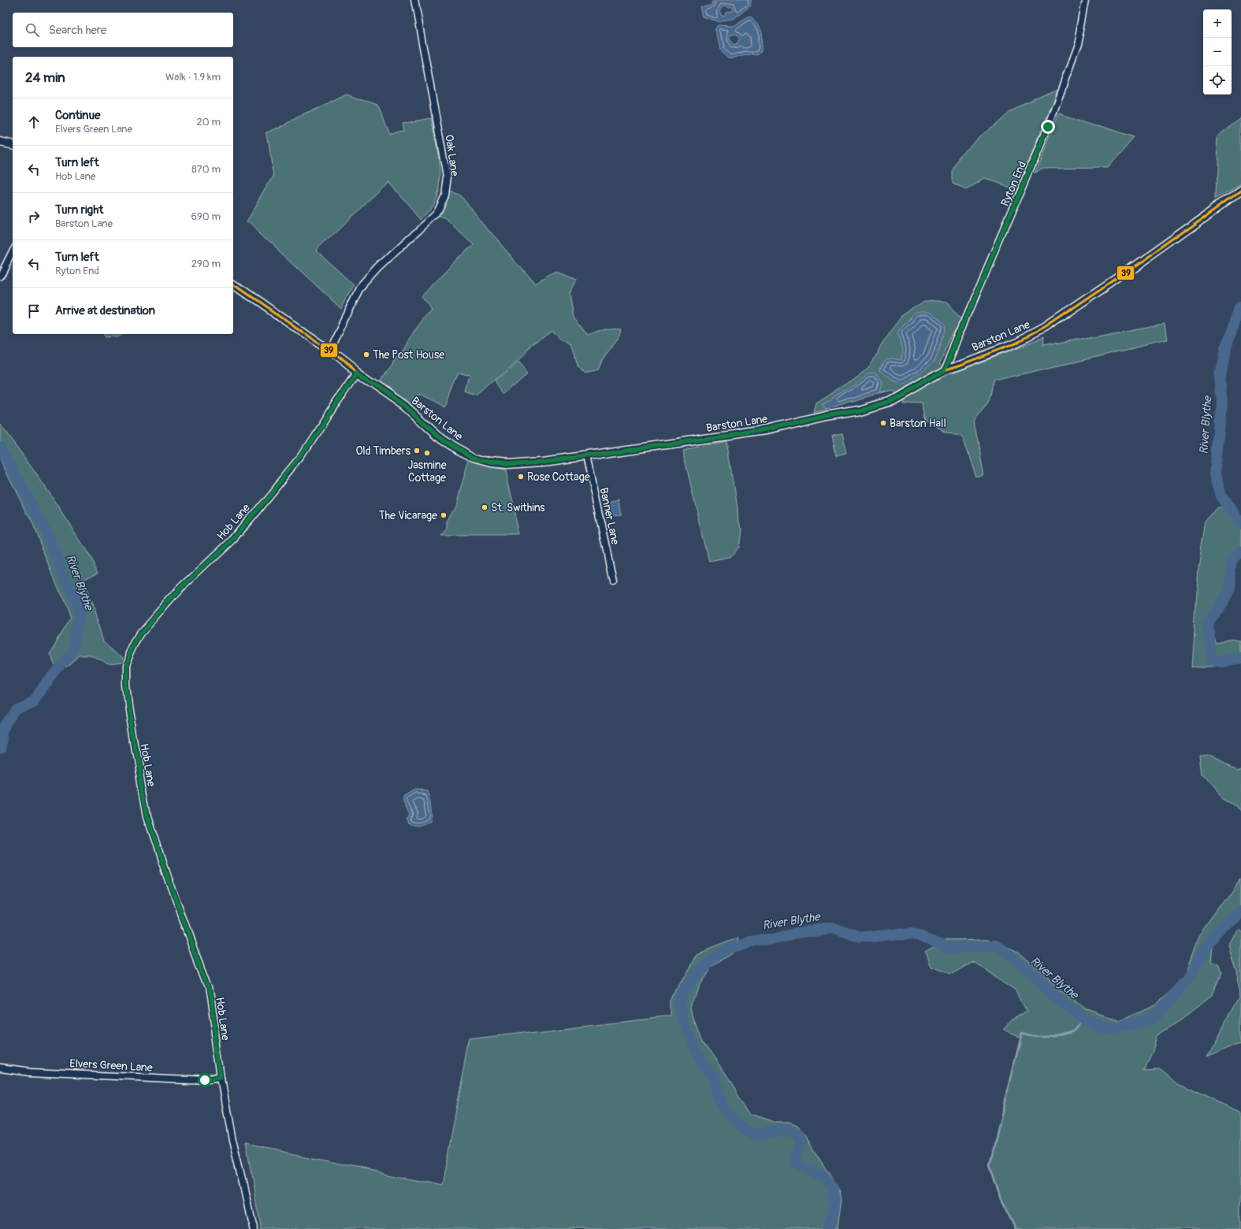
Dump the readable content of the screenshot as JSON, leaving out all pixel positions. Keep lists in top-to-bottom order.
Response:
{
  "streets": {
    "street": [
      "Oak Lane",
      "Ryton End",
      "Barston Lane",
      "Banner Lane",
      "Hob Lane",
      "Elvers Green Lane"
    ]
  },
  "crossings": [
    ["Oak Lane", "Barston Lane"],
    ["Ryton End", "Barston Lane"],
    ["Barston Lane", "Banner Lane"],
    ["Barston Lane", "Hob Lane"],
    ["Hob Lane", "Elvers Green Lane"]
  ],
  "water": ["River Blythe"],
  "places": [
    "The Post House",
    "Barston Hall",
    "Old Timbers",
    "Jasmine Cottage",
    "Rose Cottage",
    "St. Swithins",
    "The Vicarage"
  ],
  "lines": ["transit line 39"],
  "page": {
    "map_buttons": ["+", "−"],
    "search": "Search here",
    "heading": ["24 min", "Walk · 1.9 km"],
    "list": [
      ["Continue", "Elvers Green Lane", "20 m"],
      ["Turn left", "Hob Lane", "870 m"],
      ["Turn right", "Barston Lane", "690 m"],
      ["Turn left", "Ryton End", "290 m"],
      "Arrive at destination"
    ]
  }
}
